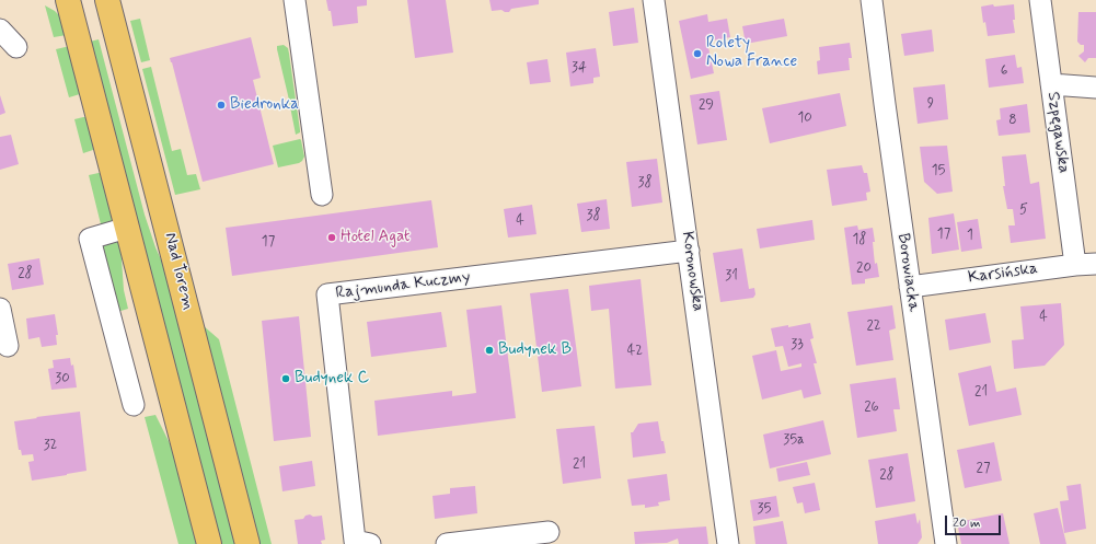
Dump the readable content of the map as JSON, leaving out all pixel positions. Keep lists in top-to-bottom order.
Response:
{
  "streets": {
    "main road": ["Nad Torem"],
    "street": [
      "Szpęgawska",
      "Koronowska",
      "Borowiacka",
      "Karsińska",
      "Rajmunda Kuczmy"
    ]
  },
  "crossings": [
    ["Szpęgawska", "Karsińska"],
    ["Koronowska", "Rajmunda Kuczmy"],
    ["Borowiacka", "Karsińska"]
  ],
  "places": [
    "Rolety Nowa France",
    "Biedronka",
    "Hotel Agat",
    "Budynek B",
    "Budynek C"
  ],
  "house_numbers": [
    "34",
    "6",
    "9",
    "29",
    "10",
    "8",
    "15",
    "38",
    "5",
    "38",
    "4",
    "17",
    "1",
    "18",
    "17",
    "20",
    "28",
    "31",
    "4",
    "22",
    "33",
    "42",
    "30",
    "21",
    "26",
    "35a",
    "32",
    "21",
    "27",
    "28",
    "35"
  ],
  "scale_bar": "20 m"
}
